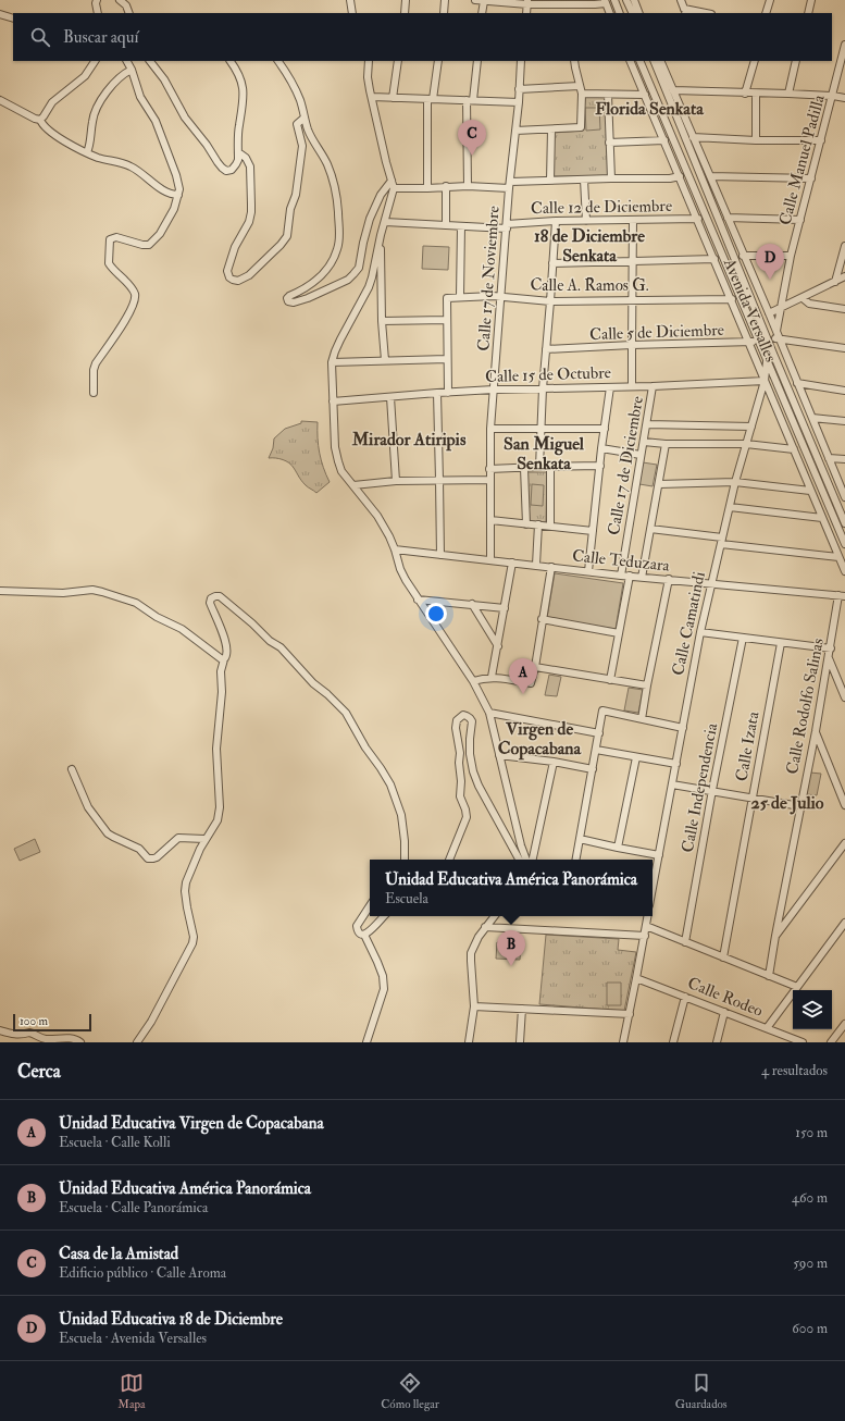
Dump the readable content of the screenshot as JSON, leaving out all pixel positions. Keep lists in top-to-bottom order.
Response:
{
  "streets": {
    "street": [
      "Calle Manuel Padilla",
      "Calle 12 de Diciembre",
      "Calle 17 de Noviembre",
      "Calle A. Ramos G.",
      "Avenida Versalles",
      "Calle 5 de Diciembre",
      "Calle 15 de Octubre",
      "Calle 17 de Diciembre",
      "Calle Teduzara",
      "Calle Camatindi",
      "Calle Rodolfo Salinas",
      "Calle Izata",
      "Calle Independencia",
      "Calle Rodeo"
    ]
  },
  "crossings": [
    ["Calle Manuel Padilla", "Avenida Versalles"],
    ["Calle Manuel Padilla", "Calle 5 de Diciembre"],
    ["Calle 12 de Diciembre", "Calle 17 de Noviembre"],
    ["Calle 12 de Diciembre", "Avenida Versalles"],
    ["Calle 17 de Noviembre", "Calle A. Ramos G."],
    ["Calle 17 de Noviembre", "Calle 15 de Octubre"],
    ["Calle 17 de Noviembre", "Calle Teduzara"],
    ["Calle A. Ramos G.", "Avenida Versalles"],
    ["Avenida Versalles", "Calle 5 de Diciembre"],
    ["Avenida Versalles", "Calle 15 de Octubre"],
    ["Avenida Versalles", "Calle Camatindi"],
    ["Calle 15 de Octubre", "Calle 17 de Diciembre"],
    ["Calle 15 de Octubre", "Calle Camatindi"],
    ["Calle 17 de Diciembre", "Calle Teduzara"],
    ["Calle Teduzara", "Calle Camatindi"],
    ["Calle Teduzara", "Calle Rodolfo Salinas"]
  ],
  "districts": [
    "Florida Senkata",
    "18 de Diciembre Senkata",
    "Mirador Atiripis",
    "San Miguel Senkata",
    "Virgen de Copacabana",
    "25 de Julio"
  ],
  "scale_bar": "100 m",
  "page": {
    "search": "Buscar aquí",
    "pins": [
      "C",
      "D",
      "A",
      "B"
    ],
    "popup": ["Unidad Educativa América Panorámica", "Escuela"],
    "scale": "100 m",
    "heading": ["Cerca", "4 resultados"],
    "list": [
      {
        "mark": "A",
        "name": "Unidad Educativa Virgen de Copacabana",
        "note": "Escuela · Calle Kolli",
        "value": "150 m"
      },
      {
        "mark": "B",
        "name": "Unidad Educativa América Panorámica",
        "note": "Escuela · Calle Panorámica",
        "value": "460 m"
      },
      {
        "mark": "C",
        "name": "Casa de la Amistad",
        "note": "Edificio público · Calle Aroma",
        "value": "590 m"
      },
      {
        "mark": "D",
        "name": "Unidad Educativa 18 de Diciembre",
        "note": "Escuela · Avenida Versalles",
        "value": "600 m"
      }
    ],
    "nav": ["Mapa", "Cómo llegar", "Guardados"]
  }
}
